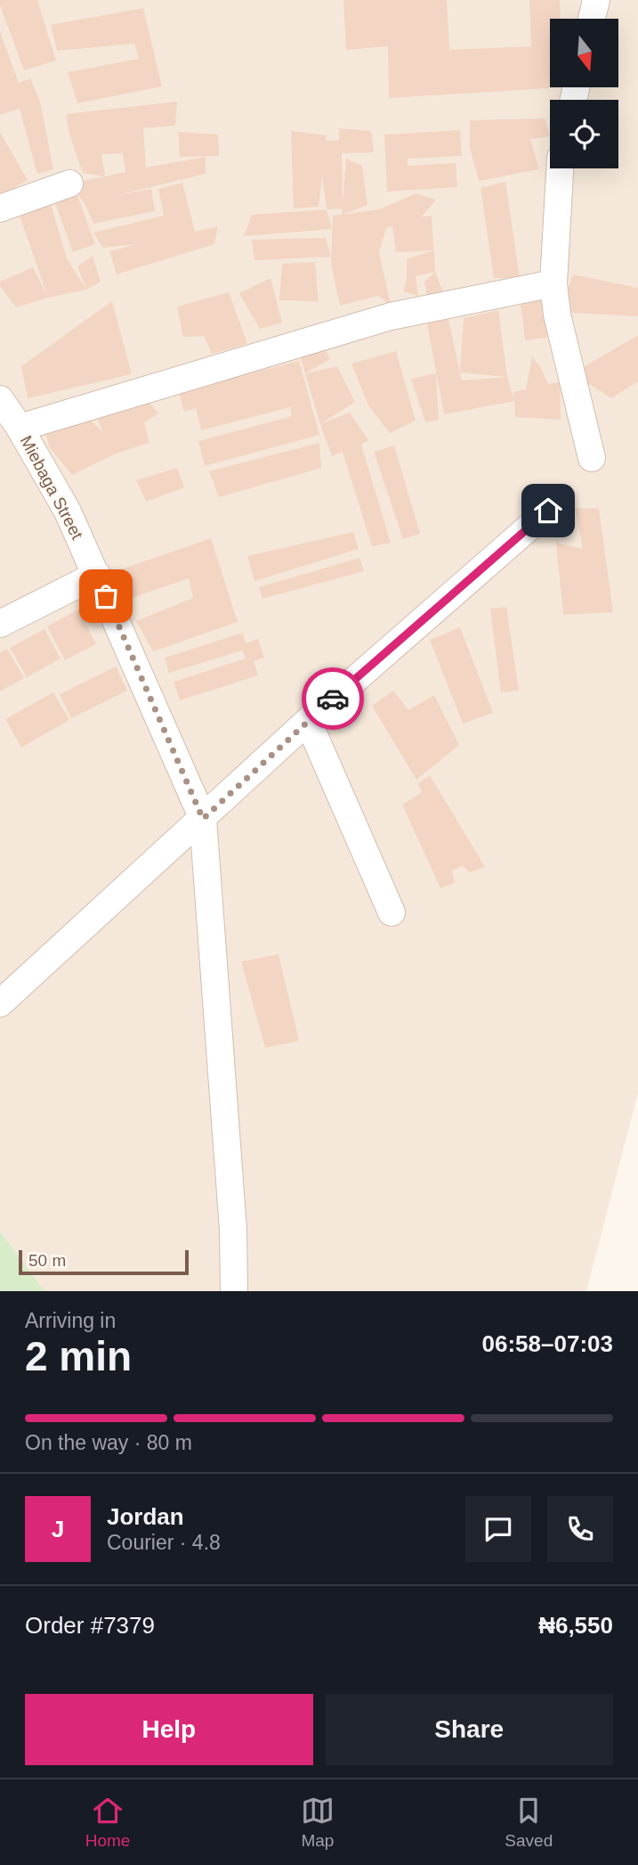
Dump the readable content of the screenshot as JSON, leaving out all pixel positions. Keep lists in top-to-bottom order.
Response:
{
  "streets": {
    "street": ["Miebaga Street"]
  },
  "scale_bar": "50 m",
  "north": "bottom",
  "page": {
    "scale": "50 m",
    "heading": ["2 min", "Arriving in", "06:58–07:03"],
    "panel": [
      "Jordan",
      "Courier · 4.8",
      "Order #7379",
      "₦6,550"
    ],
    "bar": "On the way · 80 m",
    "round": "J",
    "buttons": ["Help", "Share"],
    "tabs": ["Home", "Map", "Saved"]
  }
}
